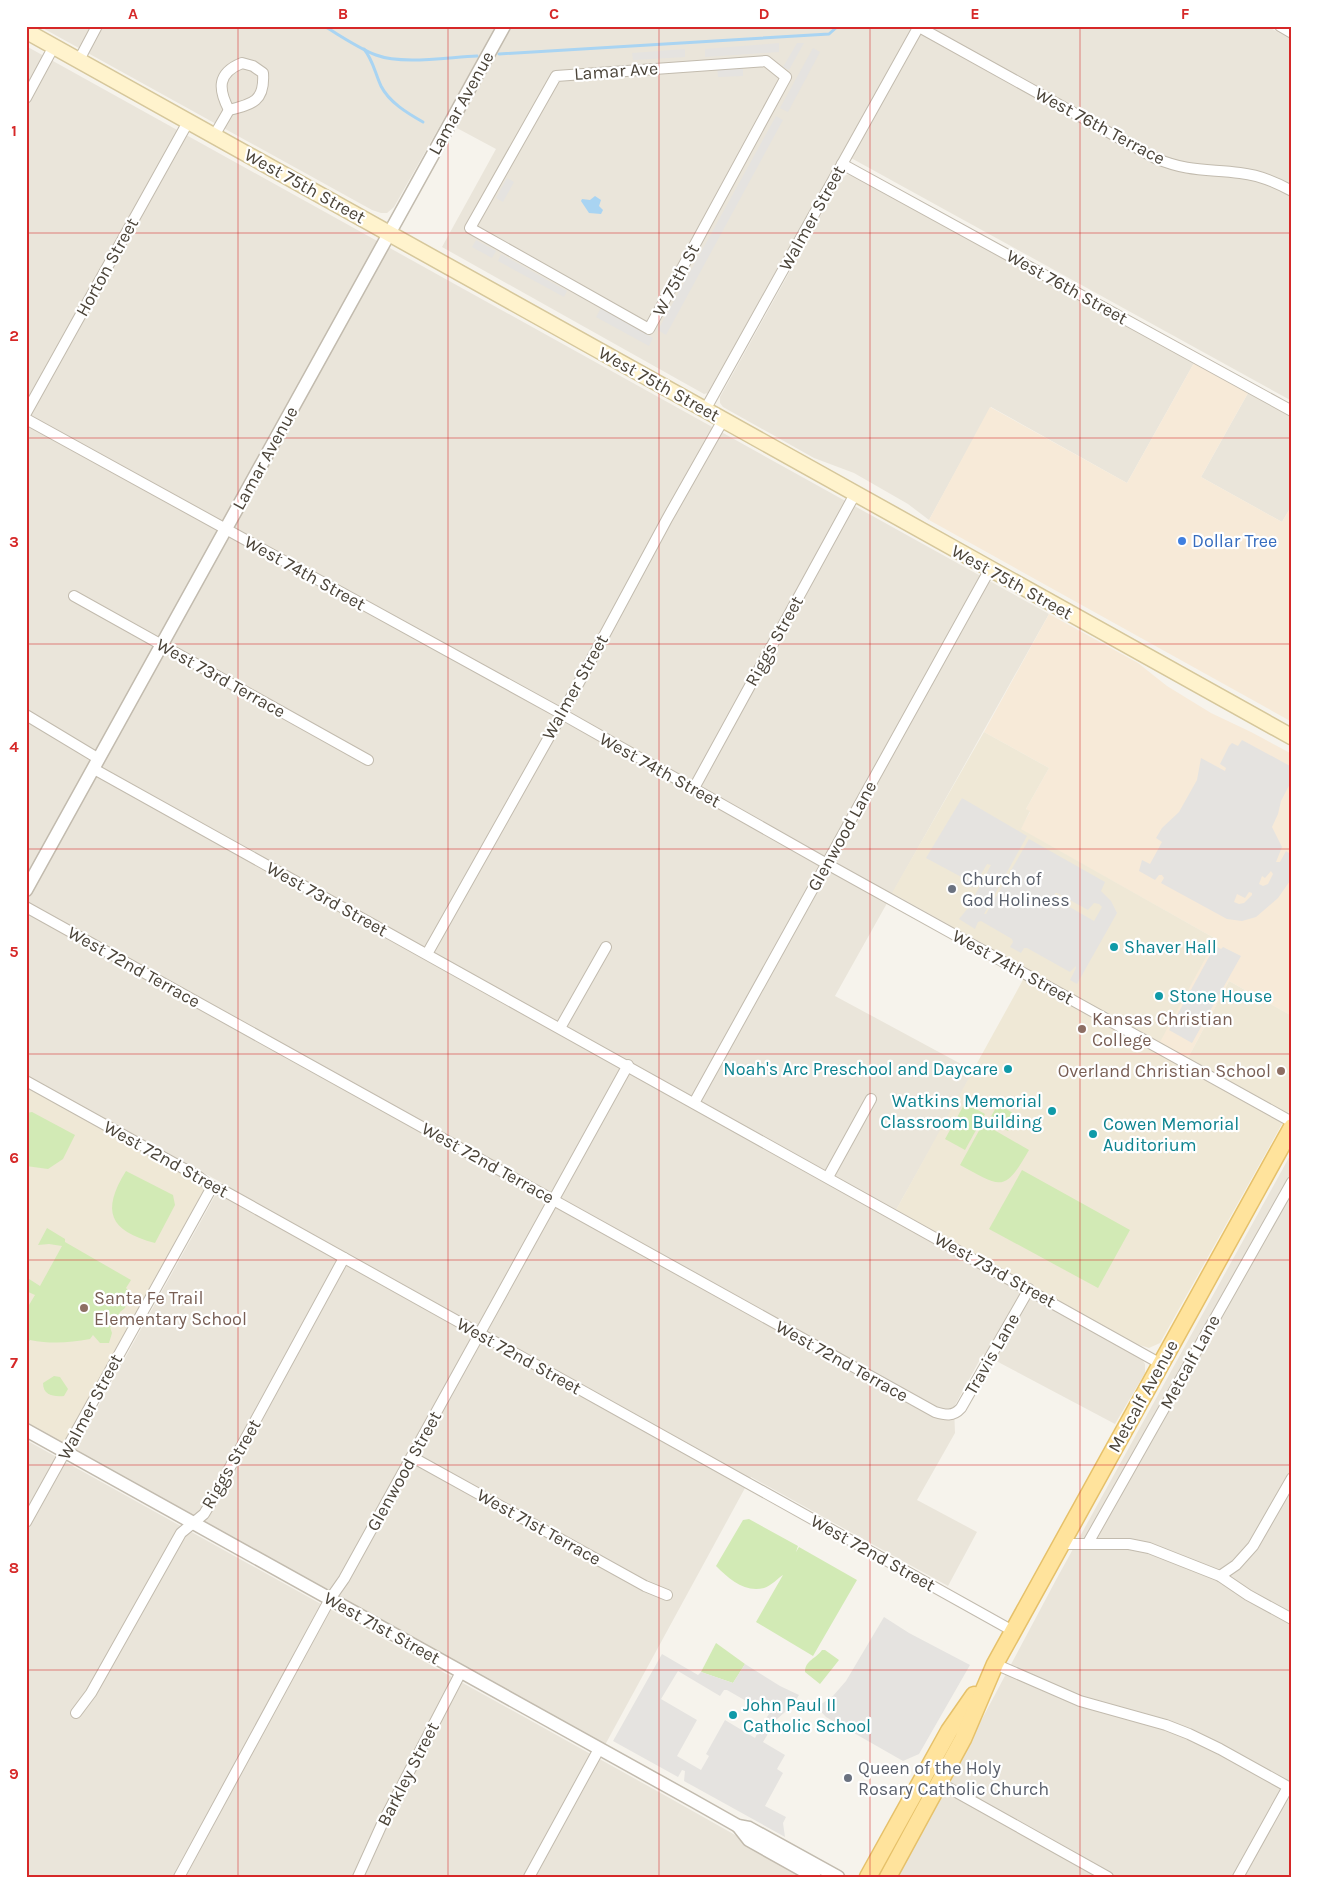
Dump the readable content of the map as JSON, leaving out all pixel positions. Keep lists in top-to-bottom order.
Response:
{
  "streets": {
    "main road": ["West 75th Street", "Metcalf Avenue"],
    "street": [
      "Lamar Ave",
      "Lamar Avenue",
      "West 76th Terrace",
      "Walmer Street",
      "Horton Street",
      "W 75th St",
      "West 76th Street",
      "West 74th Street",
      "Riggs Street",
      "West 73rd Terrace",
      "Glenwood Lane",
      "West 73rd Street",
      "West 72nd Terrace",
      "West 72nd Street",
      "Travis Lane",
      "Metcalf Lane",
      "Glenwood Street",
      "West 71st Terrace",
      "West 71st Street",
      "Barkley Street"
    ]
  },
  "crossings": [
    ["Lamar Ave", "W 75th St"],
    ["Lamar Avenue", "West 75th Street"],
    ["Lamar Avenue", "West 74th Street"],
    ["Lamar Avenue", "West 73rd Terrace"],
    ["Lamar Avenue", "West 73rd Street"],
    ["West 76th Terrace", "Walmer Street"],
    ["West 75th Street", "Walmer Street"],
    ["West 75th Street", "Horton Street"],
    ["West 75th Street", "Riggs Street"],
    ["West 75th Street", "Glenwood Lane"],
    ["Walmer Street", "West 76th Street"],
    ["Walmer Street", "West 74th Street"],
    ["Walmer Street", "West 73rd Street"],
    ["Walmer Street", "West 72nd Street"],
    ["Walmer Street", "West 71st Street"],
    ["West 74th Street", "Riggs Street"],
    ["West 74th Street", "Glenwood Lane"],
    ["Riggs Street", "West 72nd Street"],
    ["Riggs Street", "West 71st Street"],
    ["Glenwood Lane", "West 73rd Street"],
    ["West 73rd Street", "Travis Lane"],
    ["West 73rd Street", "Metcalf Avenue"],
    ["West 73rd Street", "Glenwood Street"],
    ["West 72nd Terrace", "Travis Lane"],
    ["West 72nd Terrace", "Glenwood Street"],
    ["West 72nd Street", "Metcalf Avenue"],
    ["West 72nd Street", "Glenwood Street"],
    ["Glenwood Street", "West 71st Terrace"],
    ["Glenwood Street", "West 71st Street"],
    ["West 71st Street", "Barkley Street"]
  ],
  "places": [
    "Dollar Tree",
    "Church of God Holiness",
    "Shaver Hall",
    "Stone House",
    "Kansas Christian College",
    "Noah's Arc Preschool and Daycare",
    "Overland Christian School",
    "Watkins Memorial Classroom Building",
    "Cowen Memorial Auditorium",
    "Santa Fe Trail Elementary School",
    "John Paul II Catholic School",
    "Queen of the Holy Rosary Catholic Church"
  ],
  "grid": {
    "columns": [
      "A",
      "B",
      "C",
      "D",
      "E",
      "F"
    ],
    "rows": [
      "1",
      "2",
      "3",
      "4",
      "5",
      "6",
      "7",
      "8",
      "9"
    ]
  }
}
